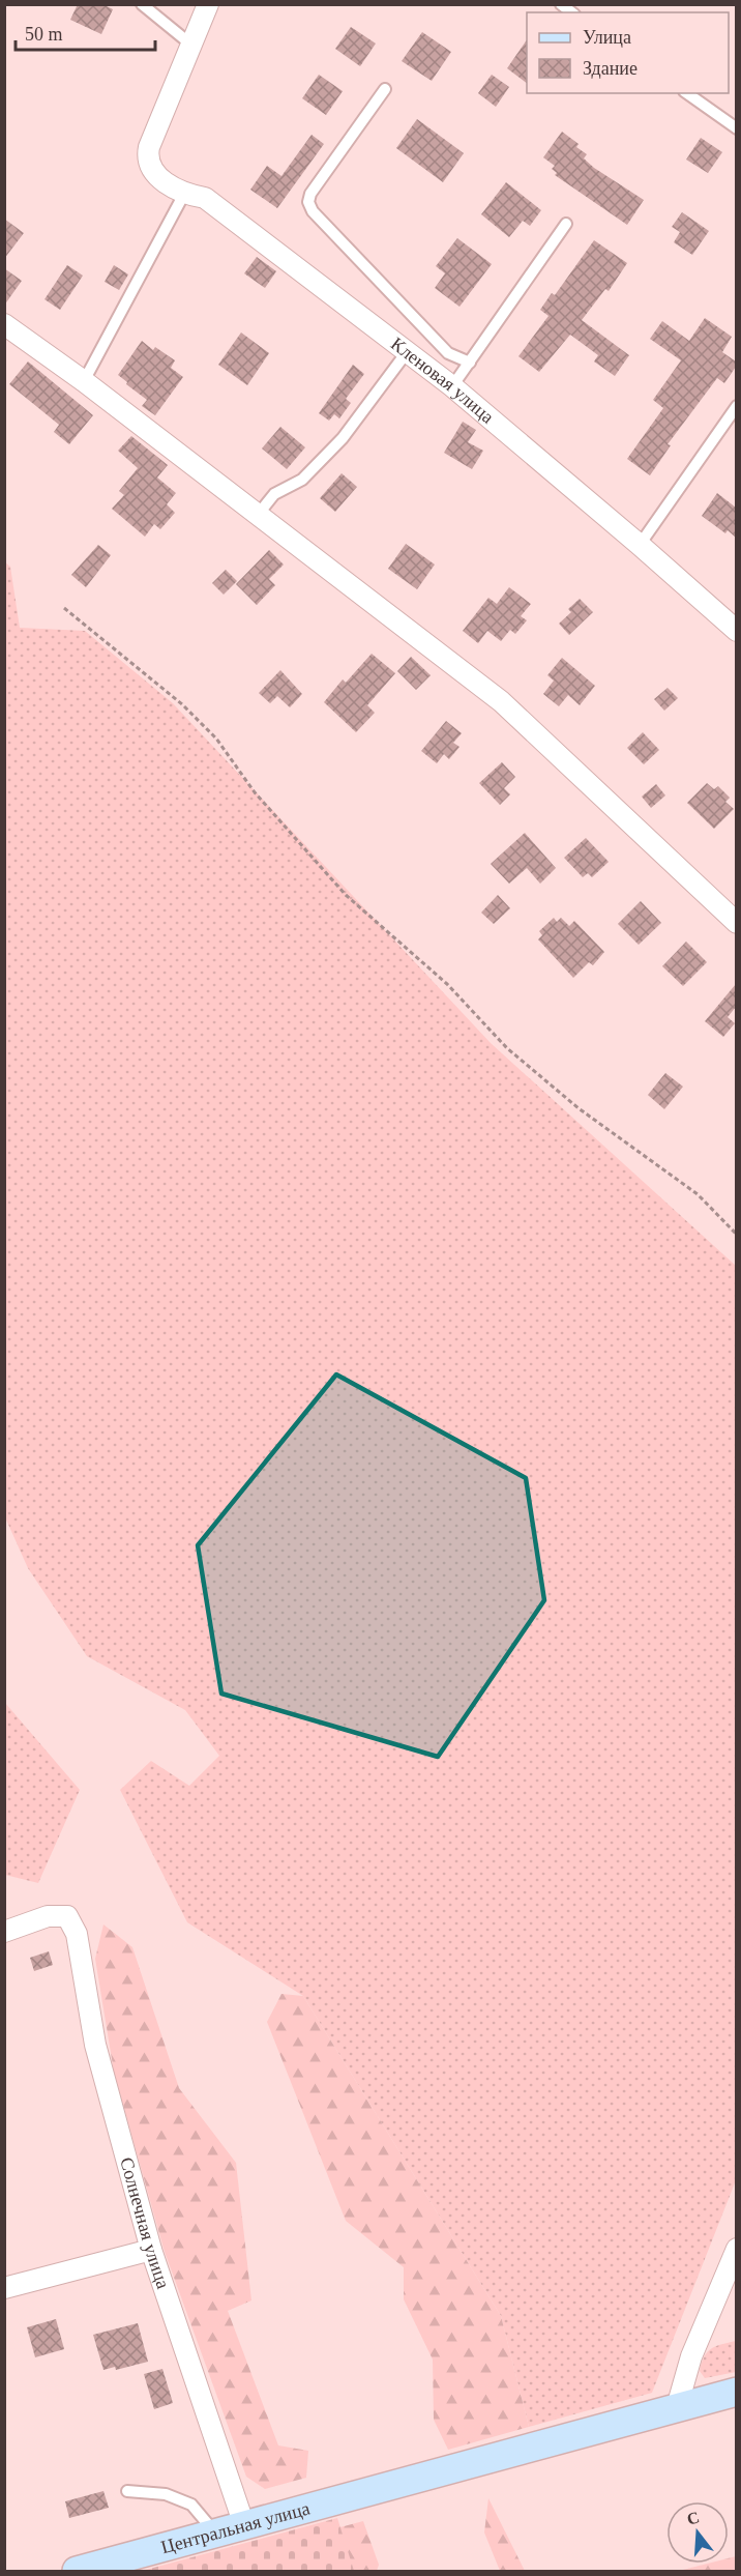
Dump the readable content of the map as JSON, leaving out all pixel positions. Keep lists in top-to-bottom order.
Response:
{
  "streets": {
    "main road": ["Центральная улица"],
    "street": ["Кленовая улица", "Солнечная улица"]
  },
  "crossings": [
    ["Солнечная улица", "Центральная улица"]
  ],
  "legend": ["Улица", "Здание"],
  "scale_bar": "50 m",
  "north": "top"
}
